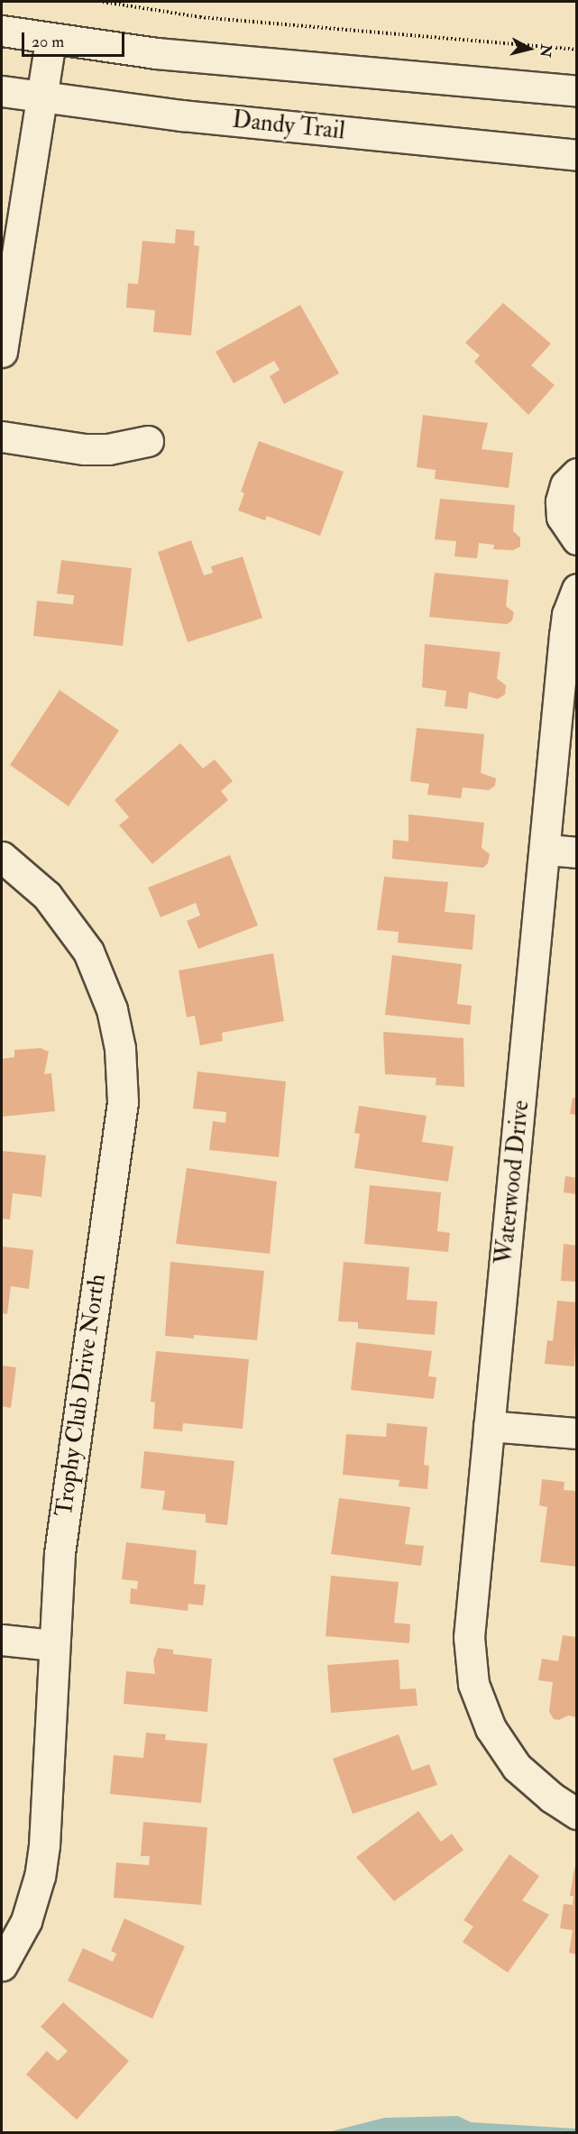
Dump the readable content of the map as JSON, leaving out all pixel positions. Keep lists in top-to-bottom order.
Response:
{
  "streets": {
    "street": ["Dandy Trail", "Waterwood Drive", "Trophy Club Drive North"]
  },
  "scale_bar": "20 m",
  "north": "right"
}
